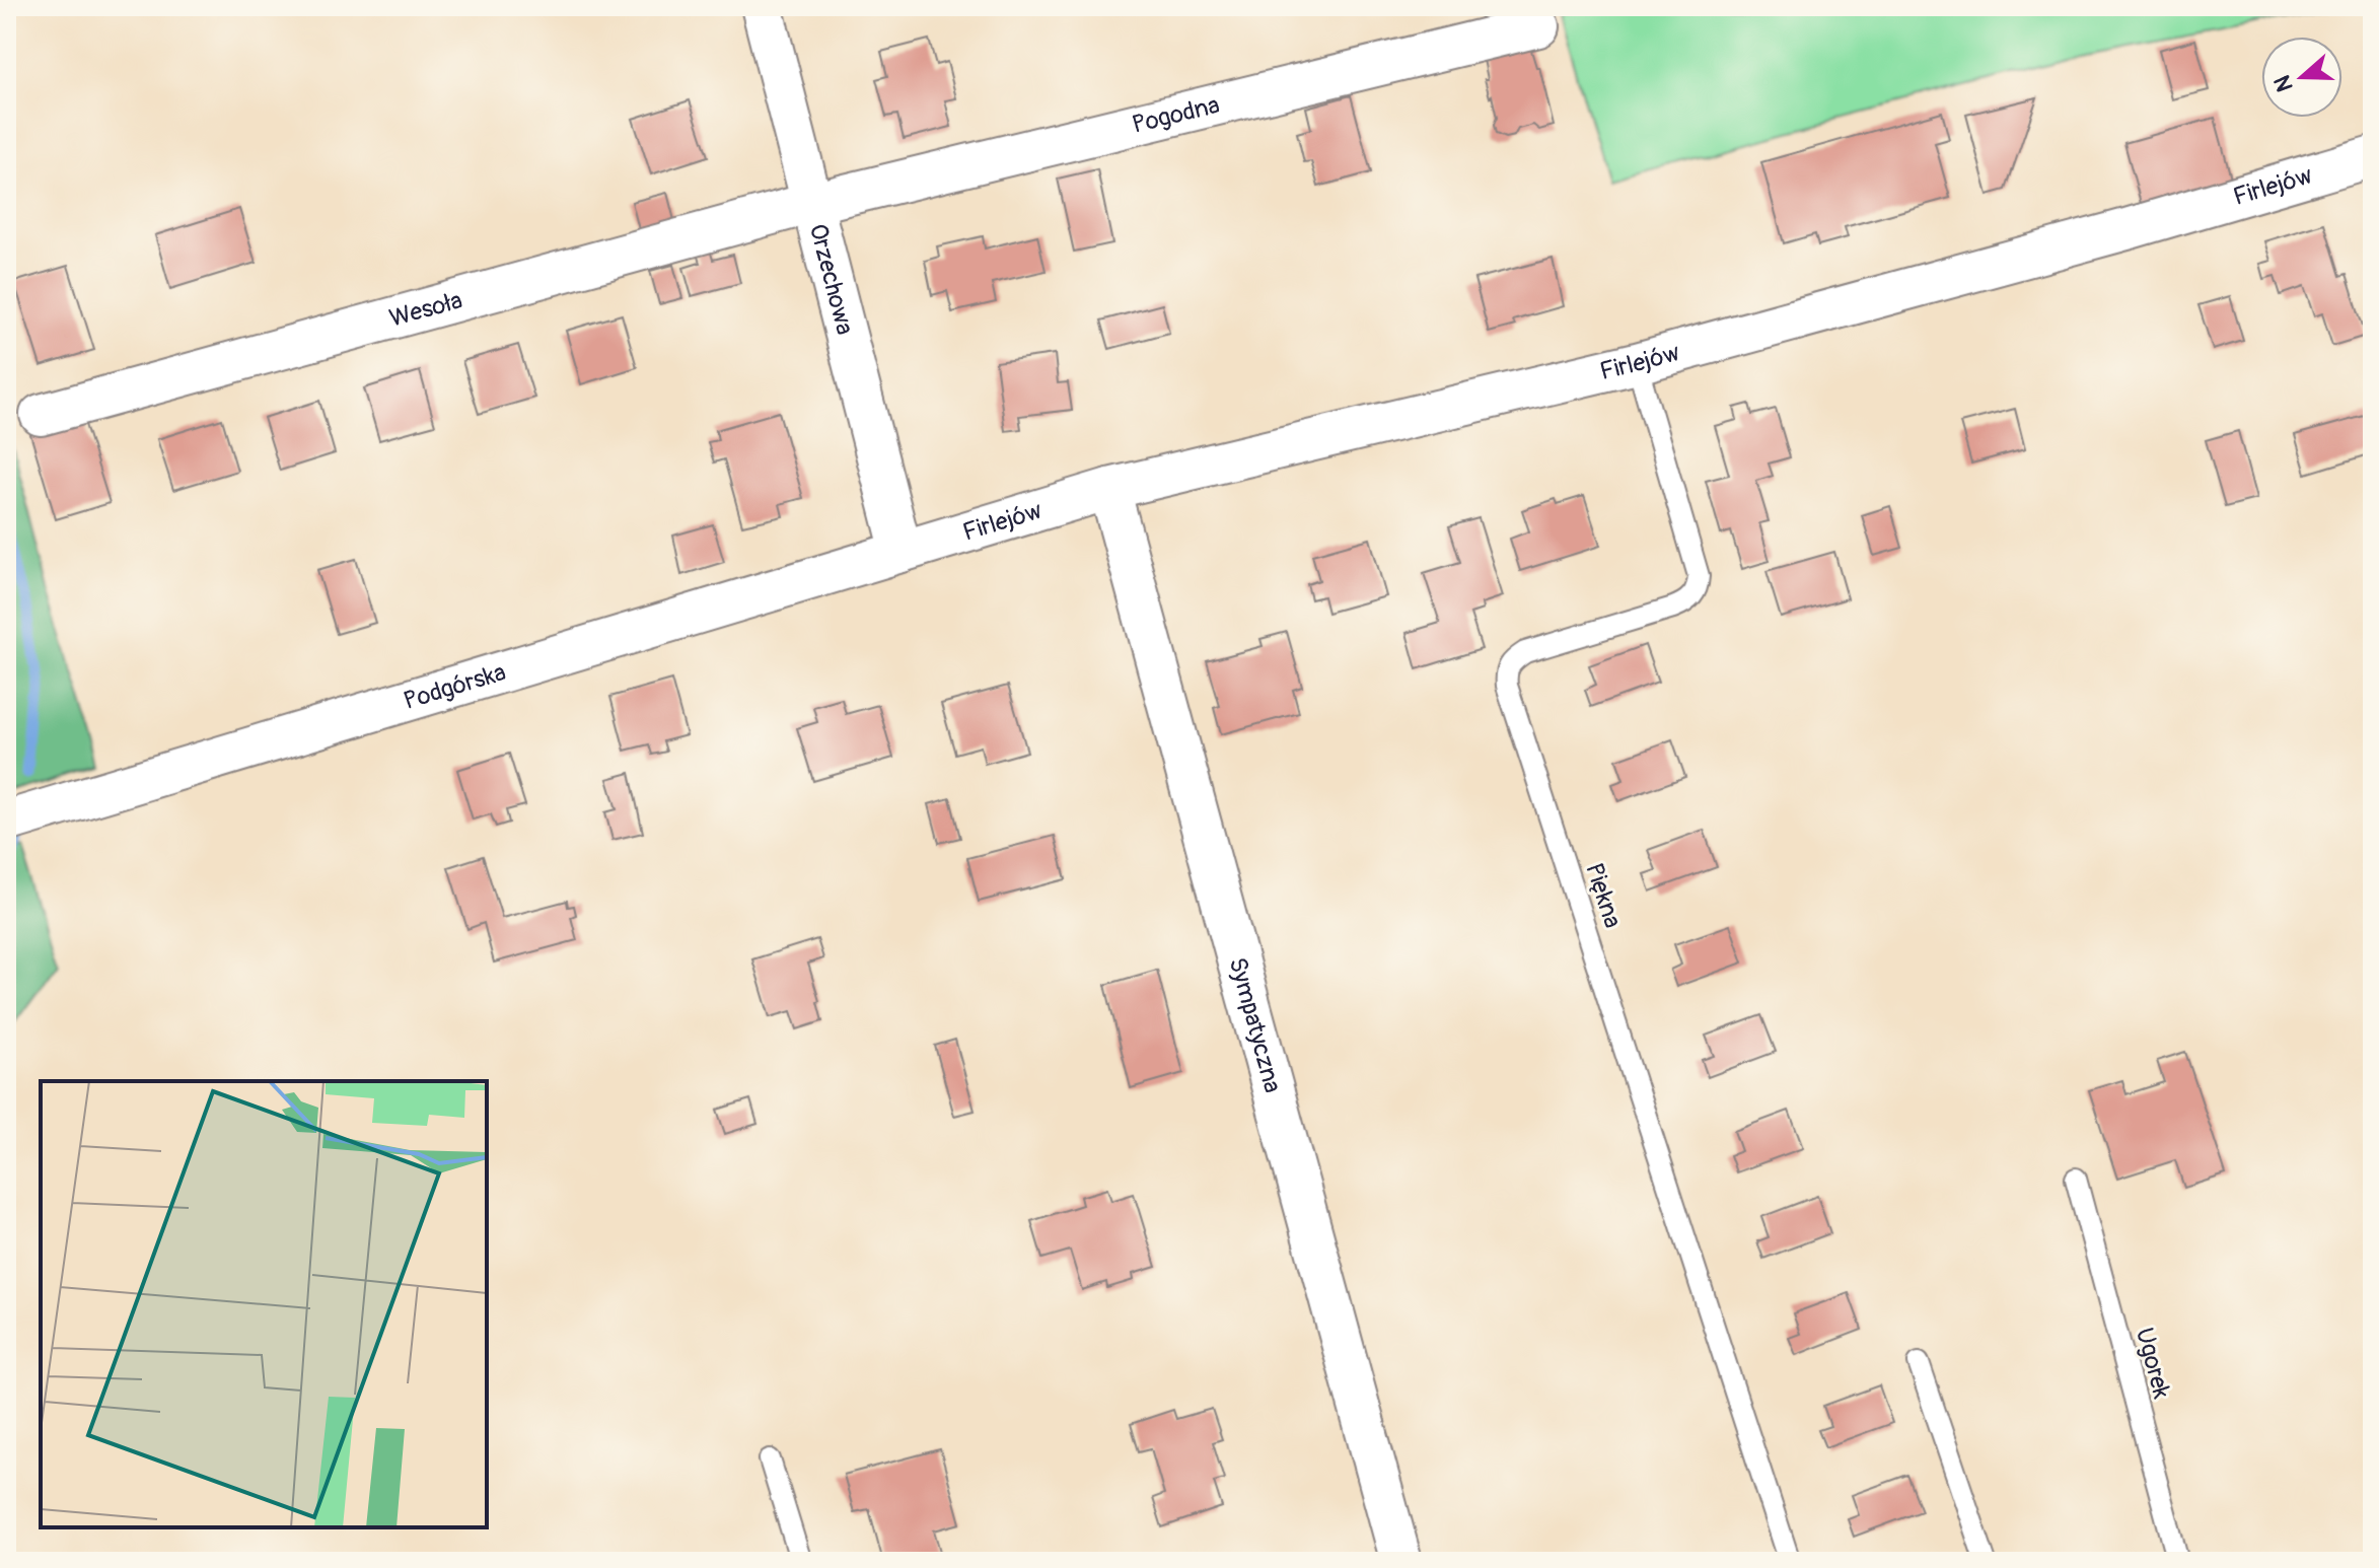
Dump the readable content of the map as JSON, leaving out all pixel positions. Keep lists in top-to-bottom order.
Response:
{
  "streets": {
    "street": [
      "Pogodna",
      "Firlejów",
      "Orzechowa",
      "Wesoła",
      "Podgórska",
      "Sympatyczna"
    ],
    "lane": ["Piękna", "Ugorek"]
  },
  "crossings": [
    ["Pogodna", "Orzechowa"],
    ["Pogodna", "Wesoła"],
    ["Firlejów", "Orzechowa"],
    ["Firlejów", "Podgórska"],
    ["Firlejów", "Piękna"],
    ["Firlejów", "Sympatyczna"],
    ["Orzechowa", "Wesoła"],
    ["Orzechowa", "Podgórska"]
  ],
  "north": "left"
}
